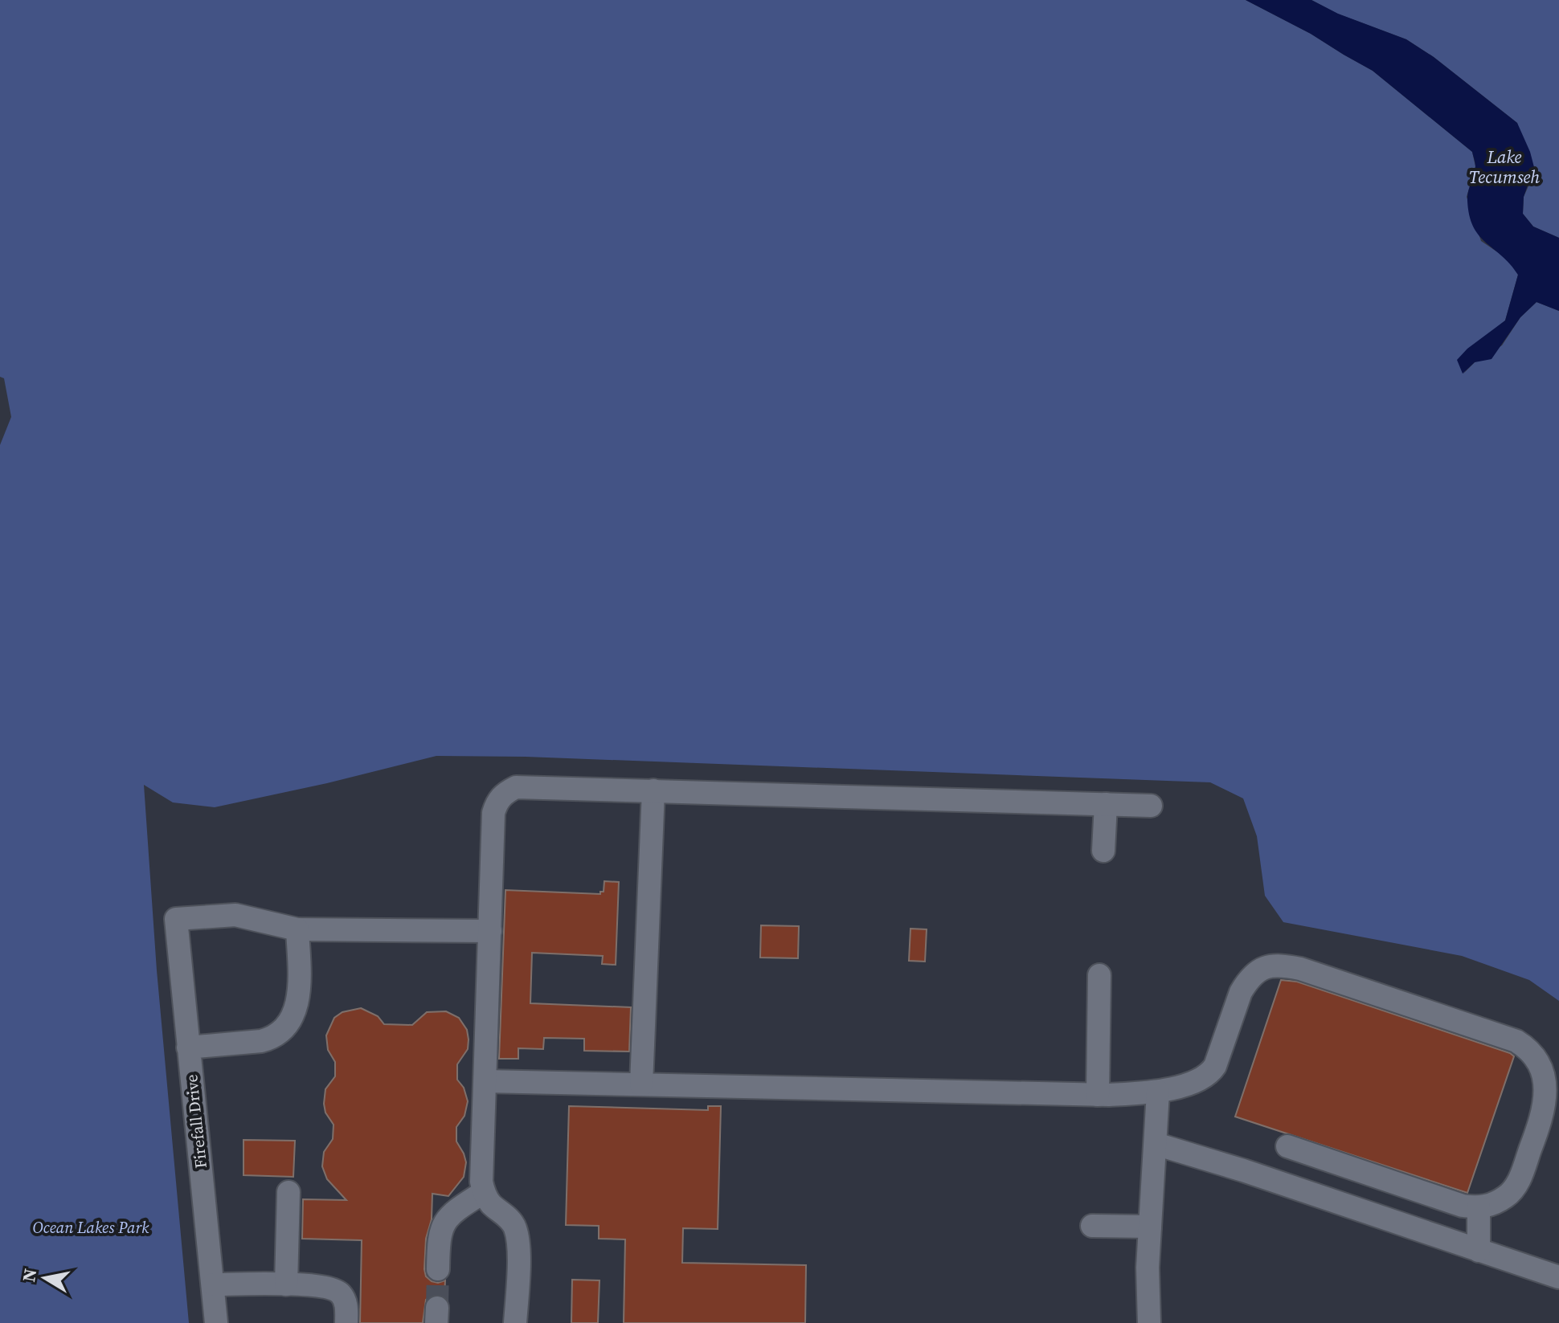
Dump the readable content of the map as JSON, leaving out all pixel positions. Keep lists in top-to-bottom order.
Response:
{
  "streets": {
    "street": ["Firefall Drive"]
  },
  "water": ["Lake Tecumseh"],
  "parks": ["Ocean Lakes Park"],
  "north": "left"
}
